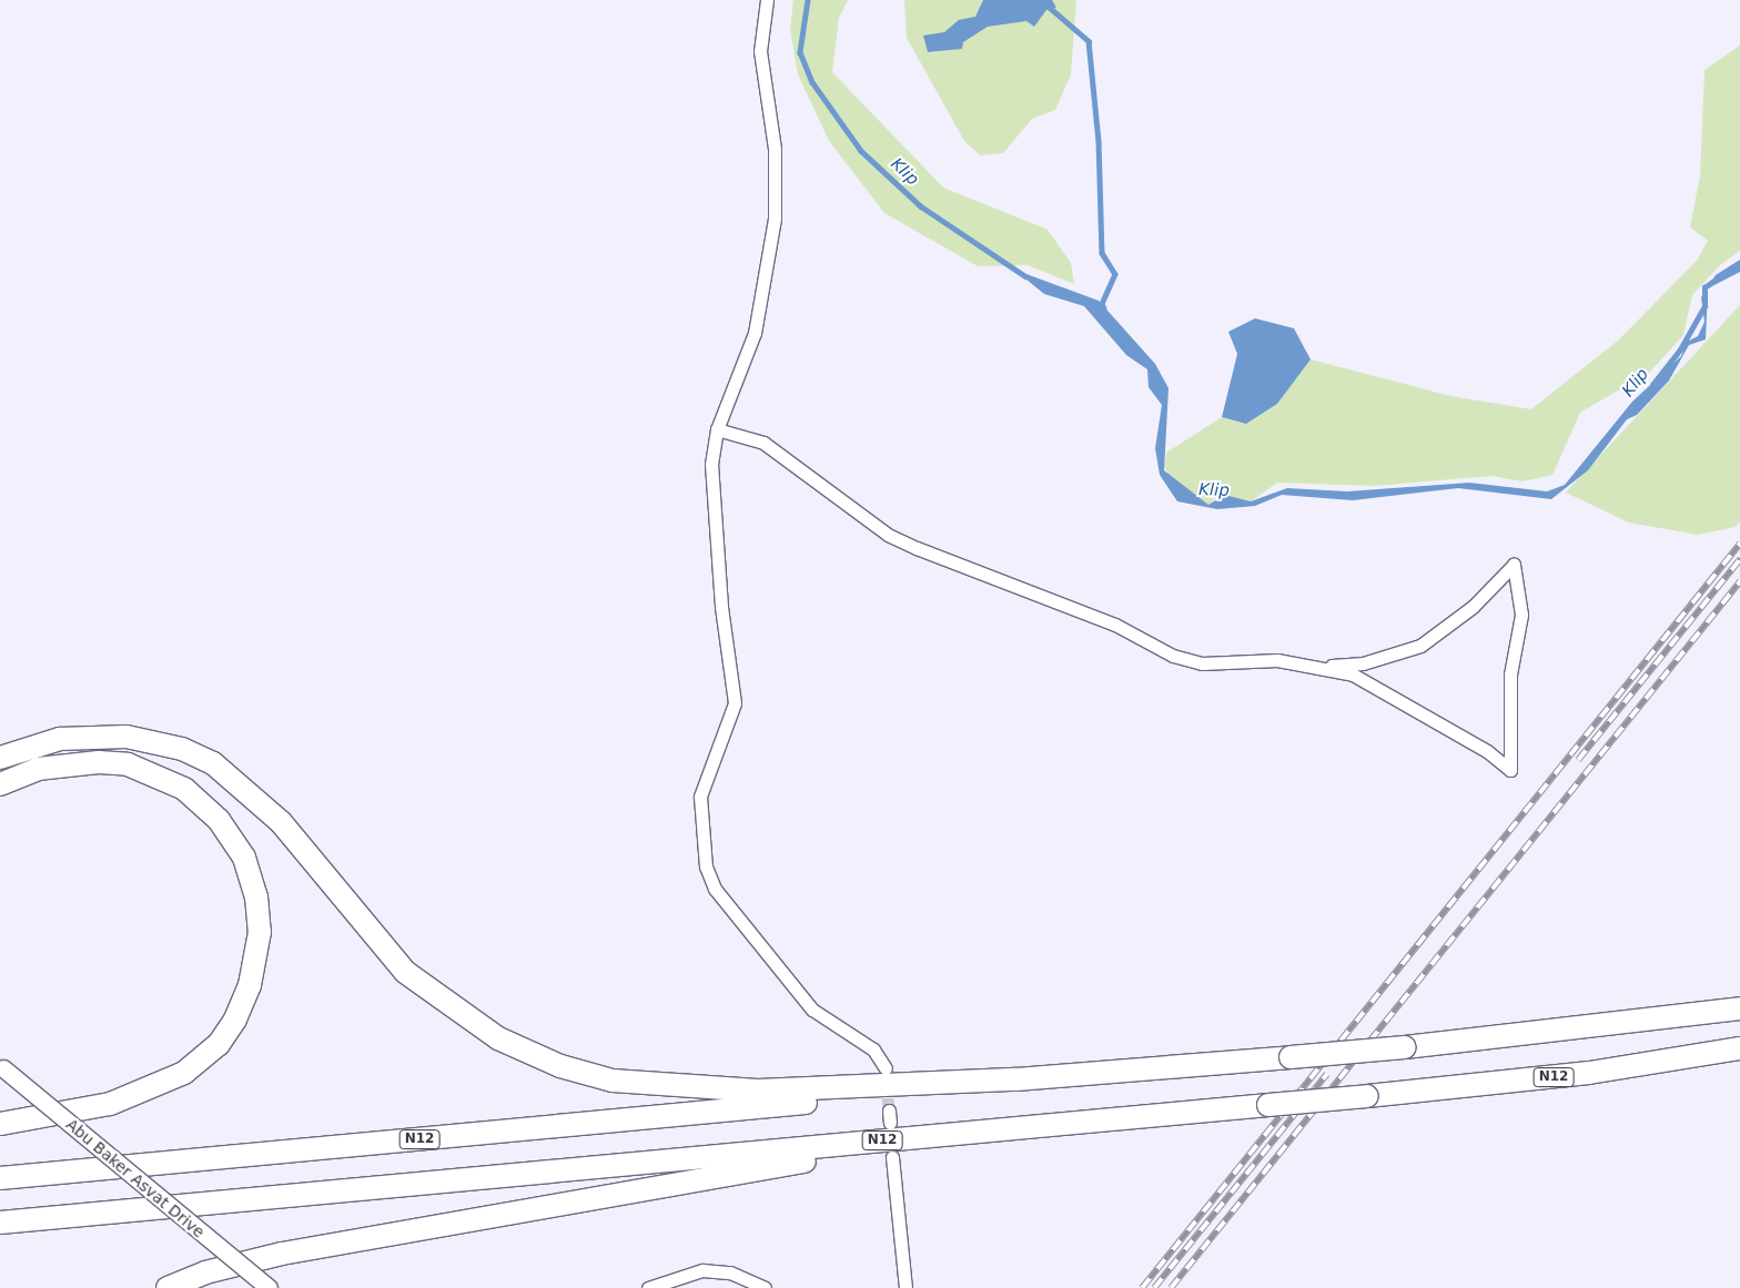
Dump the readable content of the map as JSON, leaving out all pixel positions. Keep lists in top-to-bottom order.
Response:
{
  "streets": {
    "highway": ["N12"],
    "main road": ["Abu Baker Asvat Drive"]
  },
  "water": ["Klip"]
}
